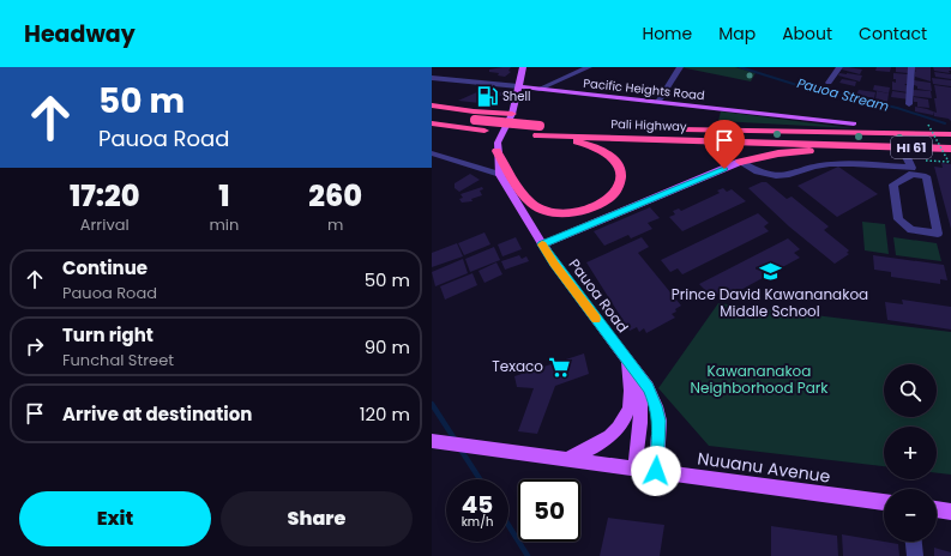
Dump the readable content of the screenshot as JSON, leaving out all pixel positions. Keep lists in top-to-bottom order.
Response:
{
  "streets": {
    "highway": ["Pali Highway", "HI 61"],
    "main road": ["Pacific Heights Road", "Pauoa Road", "Nuuanu Avenue"]
  },
  "crossings": [
    ["Pacific Heights Road", "Pauoa Road"]
  ],
  "water": ["Pauoa Stream"],
  "parks": ["Kawananakoa Neighborhood Park"],
  "places": {
    "fuel station": ["Shell"],
    "school or university": ["Prince David Kawananakoa Middle School"],
    "supermarket": ["Texaco"]
  },
  "page": {
    "header": "Headway",
    "nav": [
      "Home",
      "Map",
      "About",
      "Contact"
    ],
    "turn": ["50 m", "Pauoa Road"],
    "eta": [
      "17:20",
      "Arrival",
      "1",
      "min",
      "260",
      "m"
    ],
    "list": [
      {
        "name": "Continue",
        "note": "Pauoa Road",
        "value": "50 m"
      },
      {
        "name": "Turn right",
        "note": "Funchal Street",
        "value": "90 m"
      },
      {
        "name": "Arrive at destination",
        "value": "120 m"
      }
    ],
    "map_buttons": ["+", "−"],
    "speed": "45 km/h",
    "limit": "50",
    "buttons": ["Exit", "Share"]
  }
}
